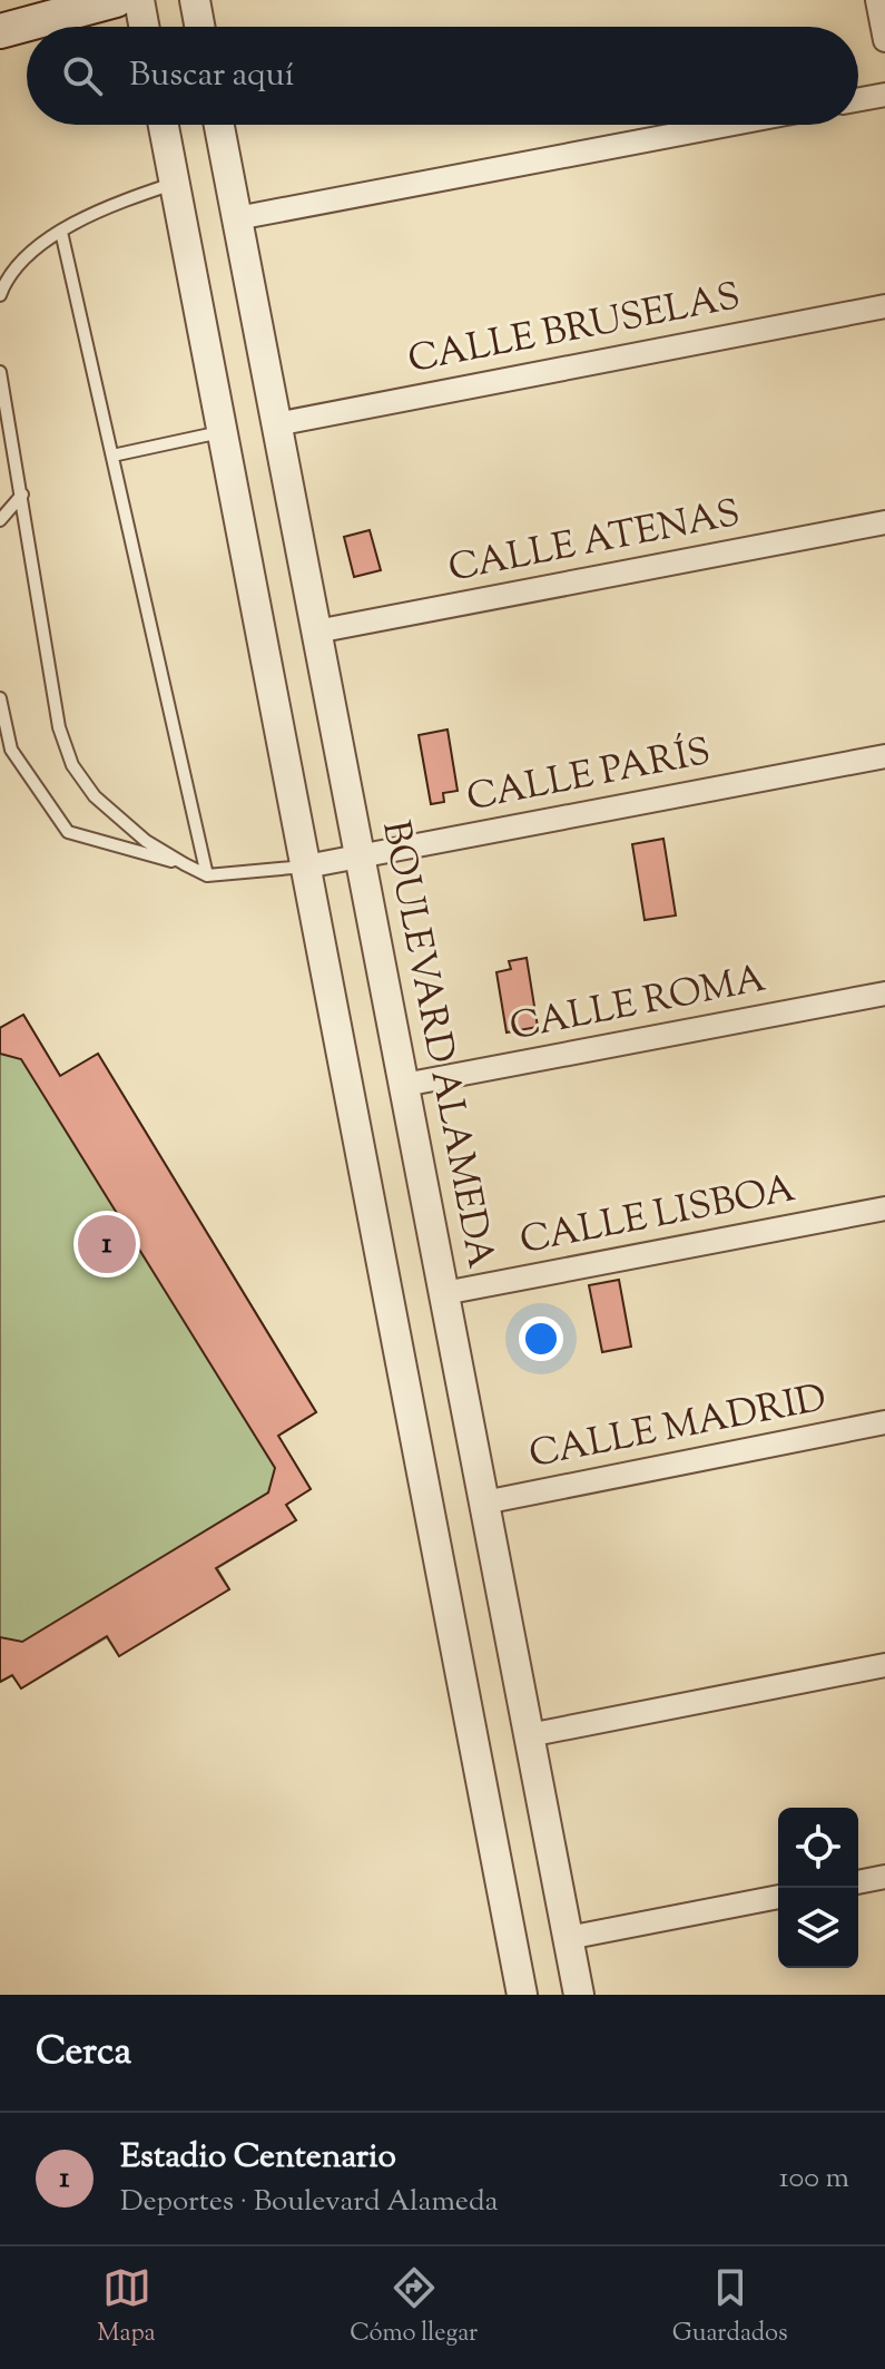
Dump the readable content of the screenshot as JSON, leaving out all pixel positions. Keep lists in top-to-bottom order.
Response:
{
  "streets": {
    "street": [
      "CALLE BRUSELAS",
      "CALLE ATENAS",
      "CALLE PARÍS",
      "CALLE ROMA",
      "BOULEVARD ALAMEDA",
      "CALLE LISBOA",
      "CALLE MADRID"
    ]
  },
  "crossings": [
    ["CALLE BRUSELAS", "BOULEVARD ALAMEDA"],
    ["CALLE ATENAS", "BOULEVARD ALAMEDA"],
    ["CALLE PARÍS", "BOULEVARD ALAMEDA"],
    ["CALLE ROMA", "BOULEVARD ALAMEDA"],
    ["BOULEVARD ALAMEDA", "CALLE LISBOA"],
    ["BOULEVARD ALAMEDA", "CALLE MADRID"]
  ],
  "page": {
    "search": "Buscar aquí",
    "pins": "1",
    "heading": "Cerca",
    "list": [
      {
        "mark": "1",
        "name": "Estadio Centenario",
        "note": "Deportes · Boulevard Alameda",
        "value": "100 m"
      }
    ],
    "nav": ["Mapa", "Cómo llegar", "Guardados"]
  }
}
